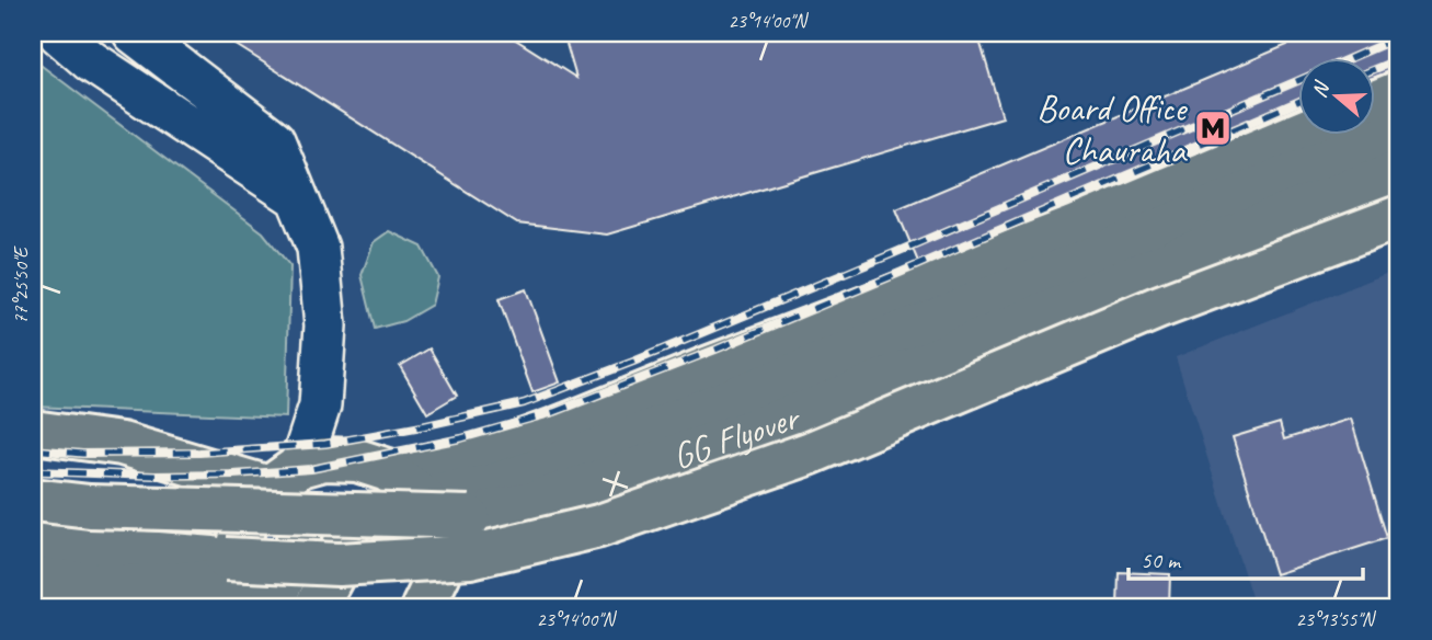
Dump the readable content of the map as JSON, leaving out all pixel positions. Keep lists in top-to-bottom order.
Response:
{
  "streets": {
    "main road": ["GG Flyover"]
  },
  "places": {
    "metro station": ["Board Office Chauraha"]
  },
  "scale_bar": "50 m",
  "north": "left",
  "coordinates": ["23°14'00\"N", "77°25'50\"E", "23°13'55\"N"]
}
